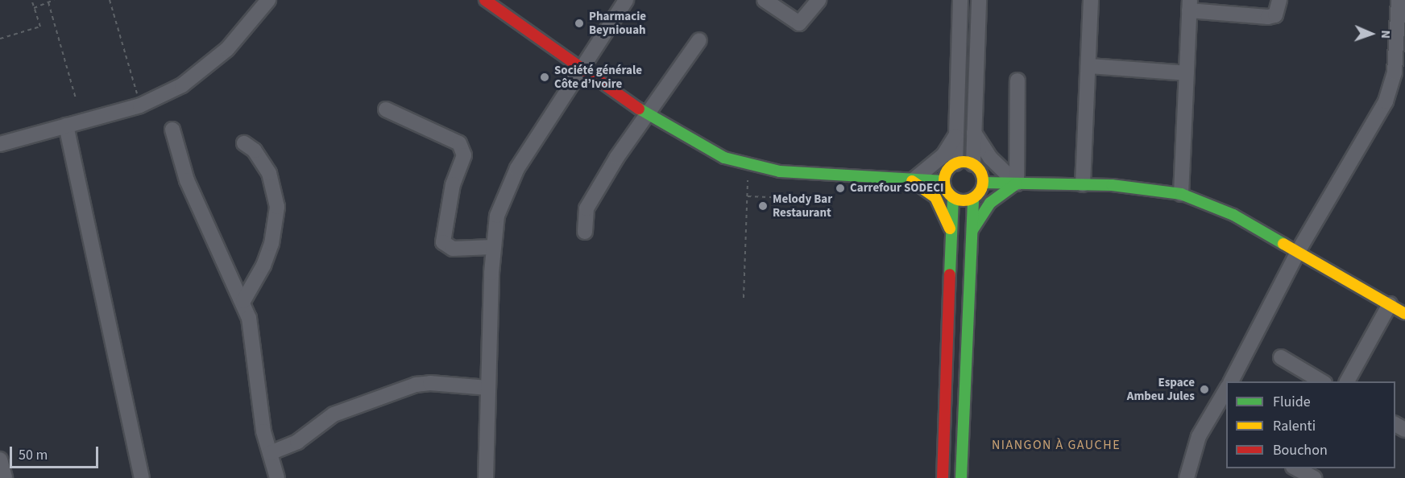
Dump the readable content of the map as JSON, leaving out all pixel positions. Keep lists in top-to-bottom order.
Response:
{
  "districts": ["NIANGON À GAUCHE"],
  "places": [
    "Pharmacie Beyniouah",
    "Société générale Côte d’Ivoire",
    "Carrefour SODECI",
    "Melody Bar Restaurant",
    "Espace Ambeu Jules"
  ],
  "legend": ["Fluide", "Ralenti", "Bouchon"],
  "scale_bar": "50 m",
  "north": "right"
}
